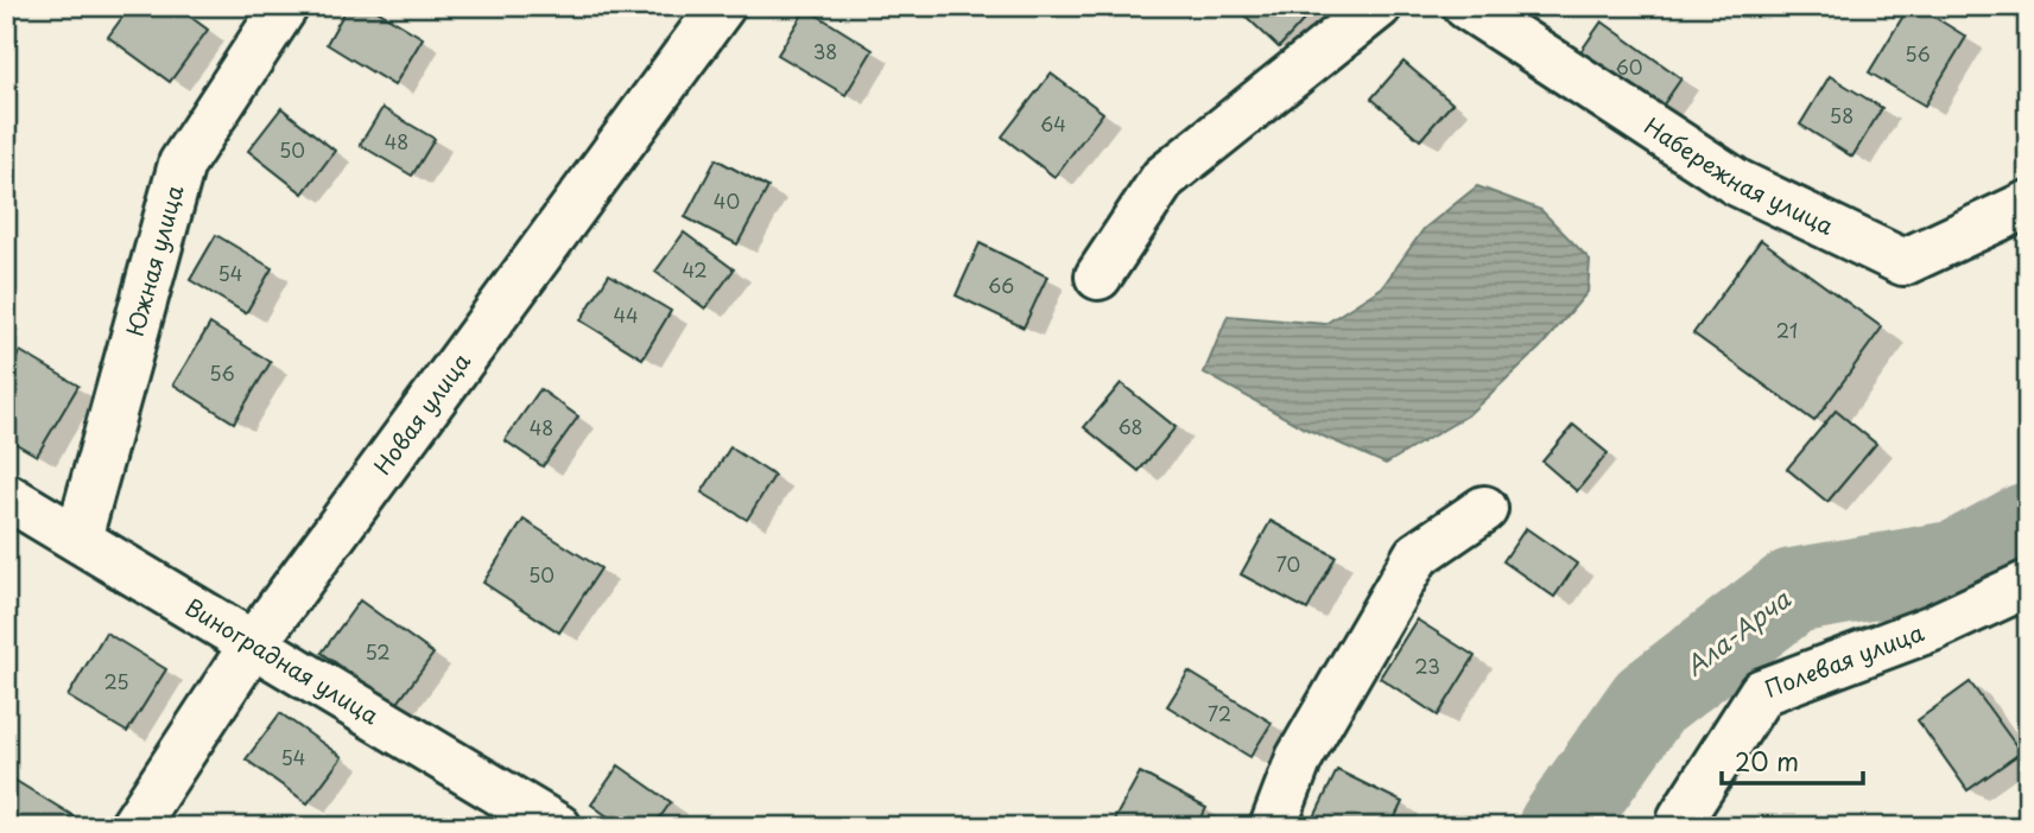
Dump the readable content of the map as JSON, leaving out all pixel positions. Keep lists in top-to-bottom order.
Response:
{
  "streets": {
    "street": [
      "Набережная улица",
      "Южная улица",
      "Новая улица",
      "Виноградная улица",
      "Полевая улица"
    ]
  },
  "crossings": [
    ["Южная улица", "Виноградная улица"],
    ["Новая улица", "Виноградная улица"]
  ],
  "water": ["Ала-Арча"],
  "house_numbers": [
    "38",
    "56",
    "60",
    "58",
    "64",
    "48",
    "50",
    "40",
    "42",
    "54",
    "66",
    "44",
    "21",
    "56",
    "68",
    "48",
    "70",
    "50",
    "52",
    "23",
    "25",
    "72",
    "54"
  ],
  "scale_bar": "20 m"
}
